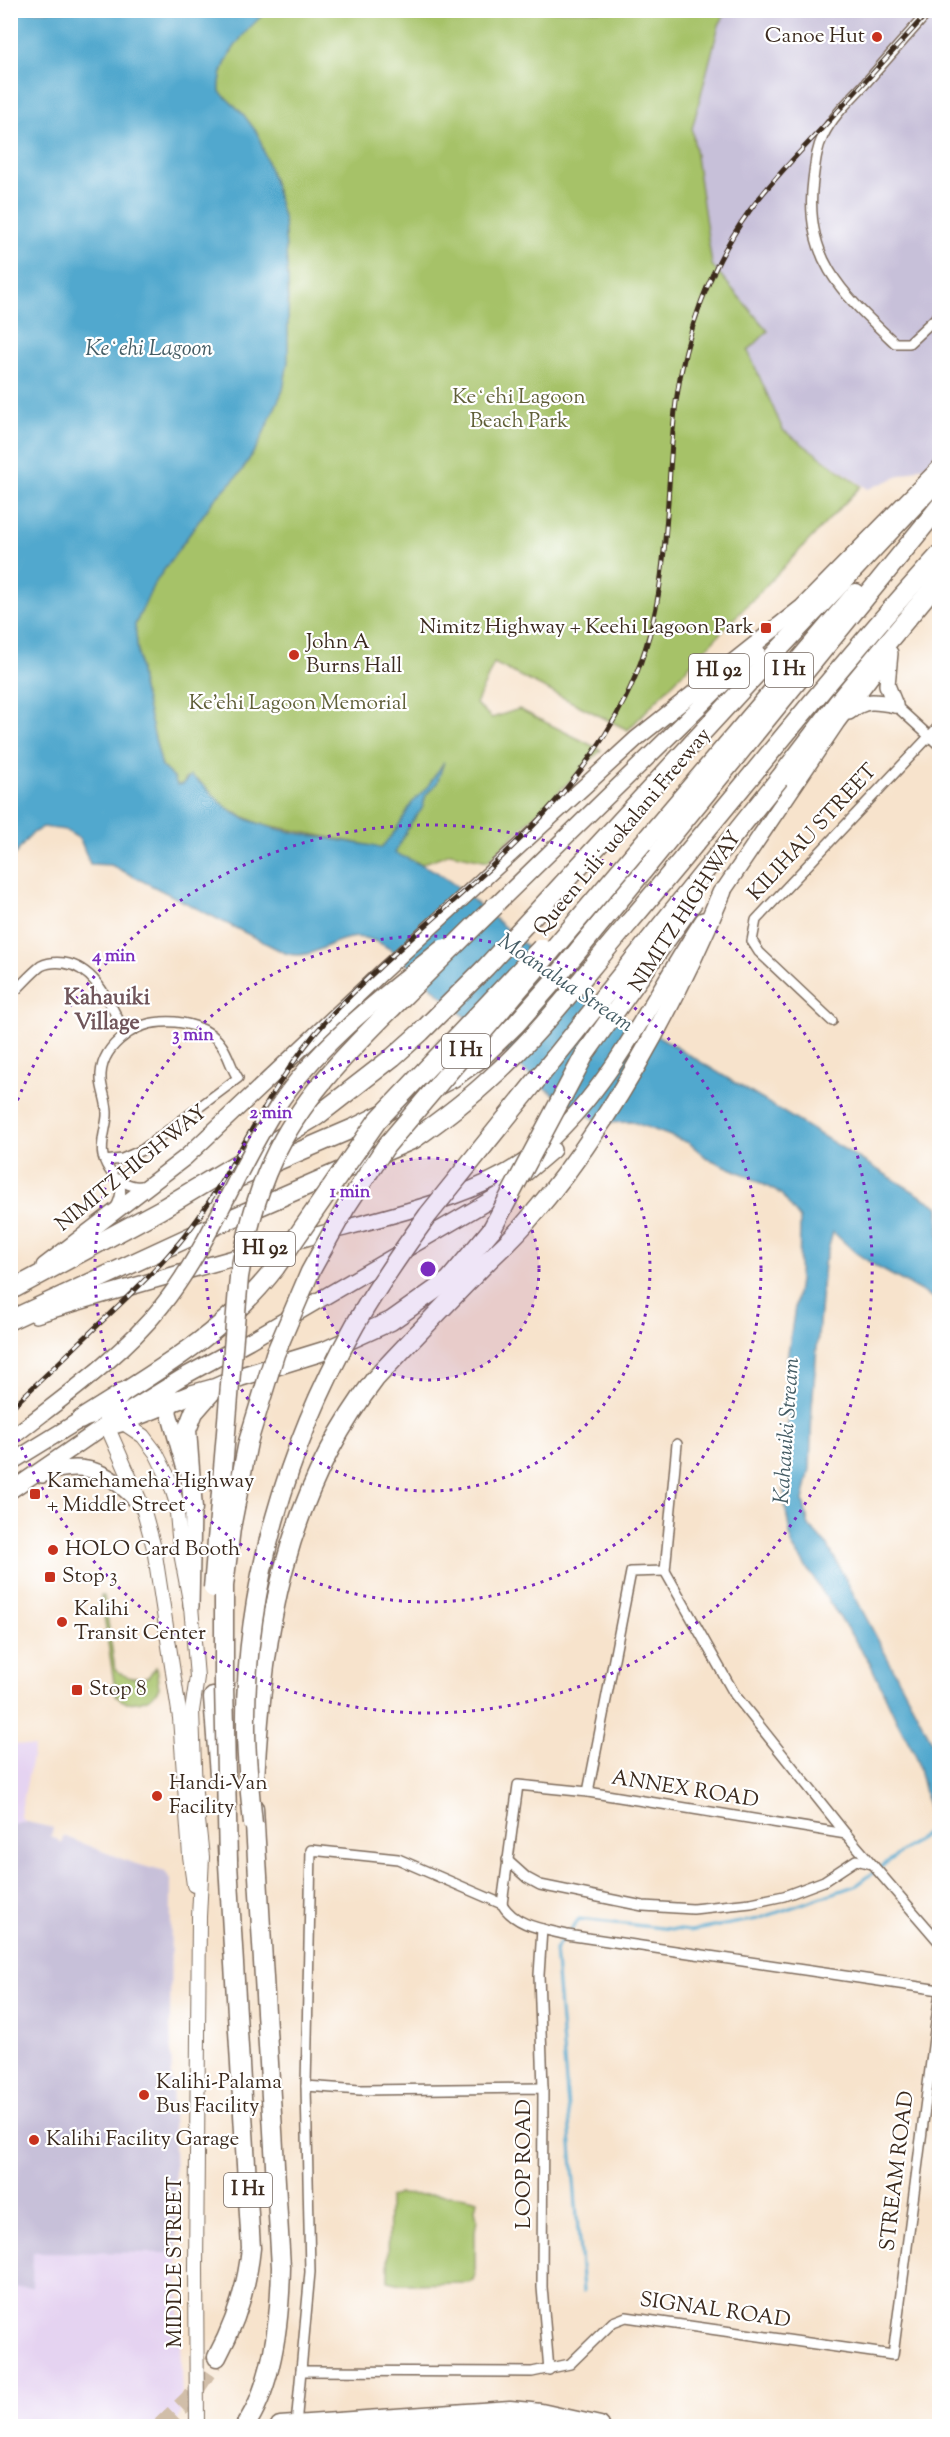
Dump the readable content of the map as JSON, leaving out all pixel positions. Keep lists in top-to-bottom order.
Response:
{
  "streets": {
    "highway": ["I H1", "Queen Liliʻuokalani Freeway"],
    "main road": ["HI 92", "NIMITZ HIGHWAY", "MIDDLE STREET"],
    "street": [
      "KILIHAU STREET",
      "ANNEX ROAD",
      "LOOP ROAD",
      "STREAM ROAD",
      "SIGNAL ROAD"
    ]
  },
  "crossings": [
    ["LOOP ROAD", "SIGNAL ROAD"],
    ["STREAM ROAD", "SIGNAL ROAD"]
  ],
  "districts": ["Kahauiki Village"],
  "water": ["Keʻehi Lagoon", "Moanalua Stream", "Kahauiki Stream"],
  "parks": ["Keʻehi Lagoon Beach Park", "Ke'ehi Lagoon Memorial"],
  "places": {
    "other": [
      "Canoe Hut",
      "John A Burns Hall",
      "HOLO Card Booth",
      "Kalihi Transit Center",
      "Handi-Van Facility",
      "Kalihi-Palama Bus Facility",
      "Kalihi Facility Garage"
    ],
    "transit": [
      "Nimitz Highway + Keehi Lagoon Park",
      "Kamehameha Highway + Middle Street",
      "Stop 3",
      "Stop 8"
    ]
  },
  "rings": [
    "4 min",
    "3 min",
    "2 min",
    "1 min"
  ]
}
